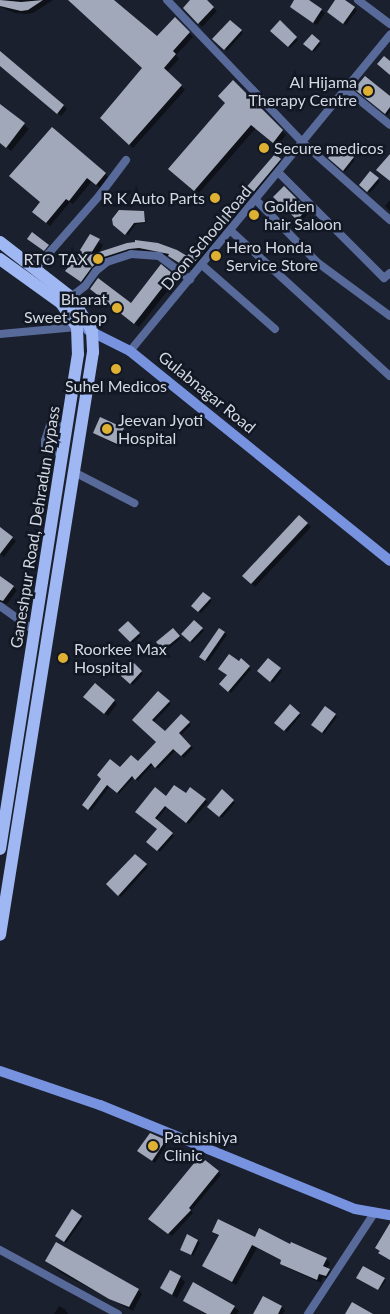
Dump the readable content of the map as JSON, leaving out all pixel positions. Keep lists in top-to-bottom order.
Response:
{
  "streets": {
    "main road": ["Ganeshpur Road, Dehradun bypass"],
    "street": ["Doon School Road", "Gulabnagar Road"]
  },
  "crossings": [
    ["Doon School Road", "Gulabnagar Road"],
    ["Gulabnagar Road", "Ganeshpur Road, Dehradun bypass"]
  ],
  "places": [
    "Al Hijama Therapy Centre",
    "Secure medicos",
    "R K Auto Parts",
    "Golden hair Saloon",
    "Hero Honda Service Store",
    "RTO TAX",
    "Bharat Sweet Shop",
    "Suhel Medicos",
    "Jeevan Jyoti Hospital",
    "Roorkee Max Hospital",
    "Pachishiya Clinic"
  ]
}
